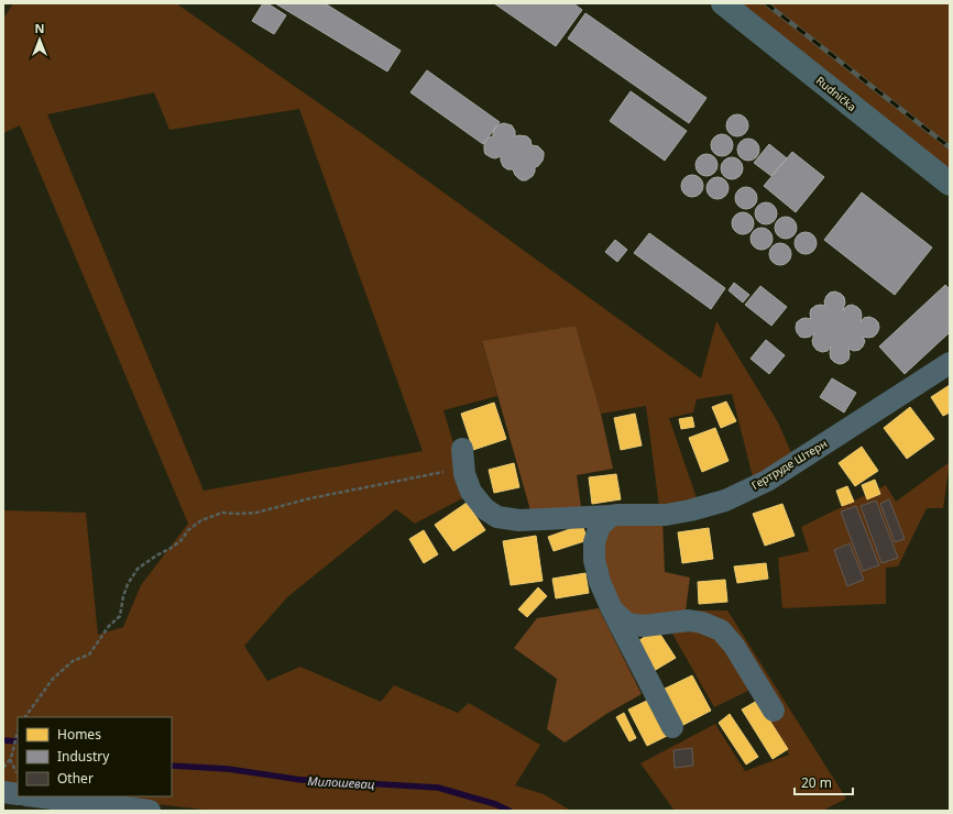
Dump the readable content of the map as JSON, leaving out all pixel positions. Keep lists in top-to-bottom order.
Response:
{
  "streets": {
    "street": ["Rudnička", "Гертруде Штерн"]
  },
  "water": ["Милошевац"],
  "legend": ["Homes", "Industry", "Other"],
  "scale_bar": "20 m",
  "north": "top"
}
